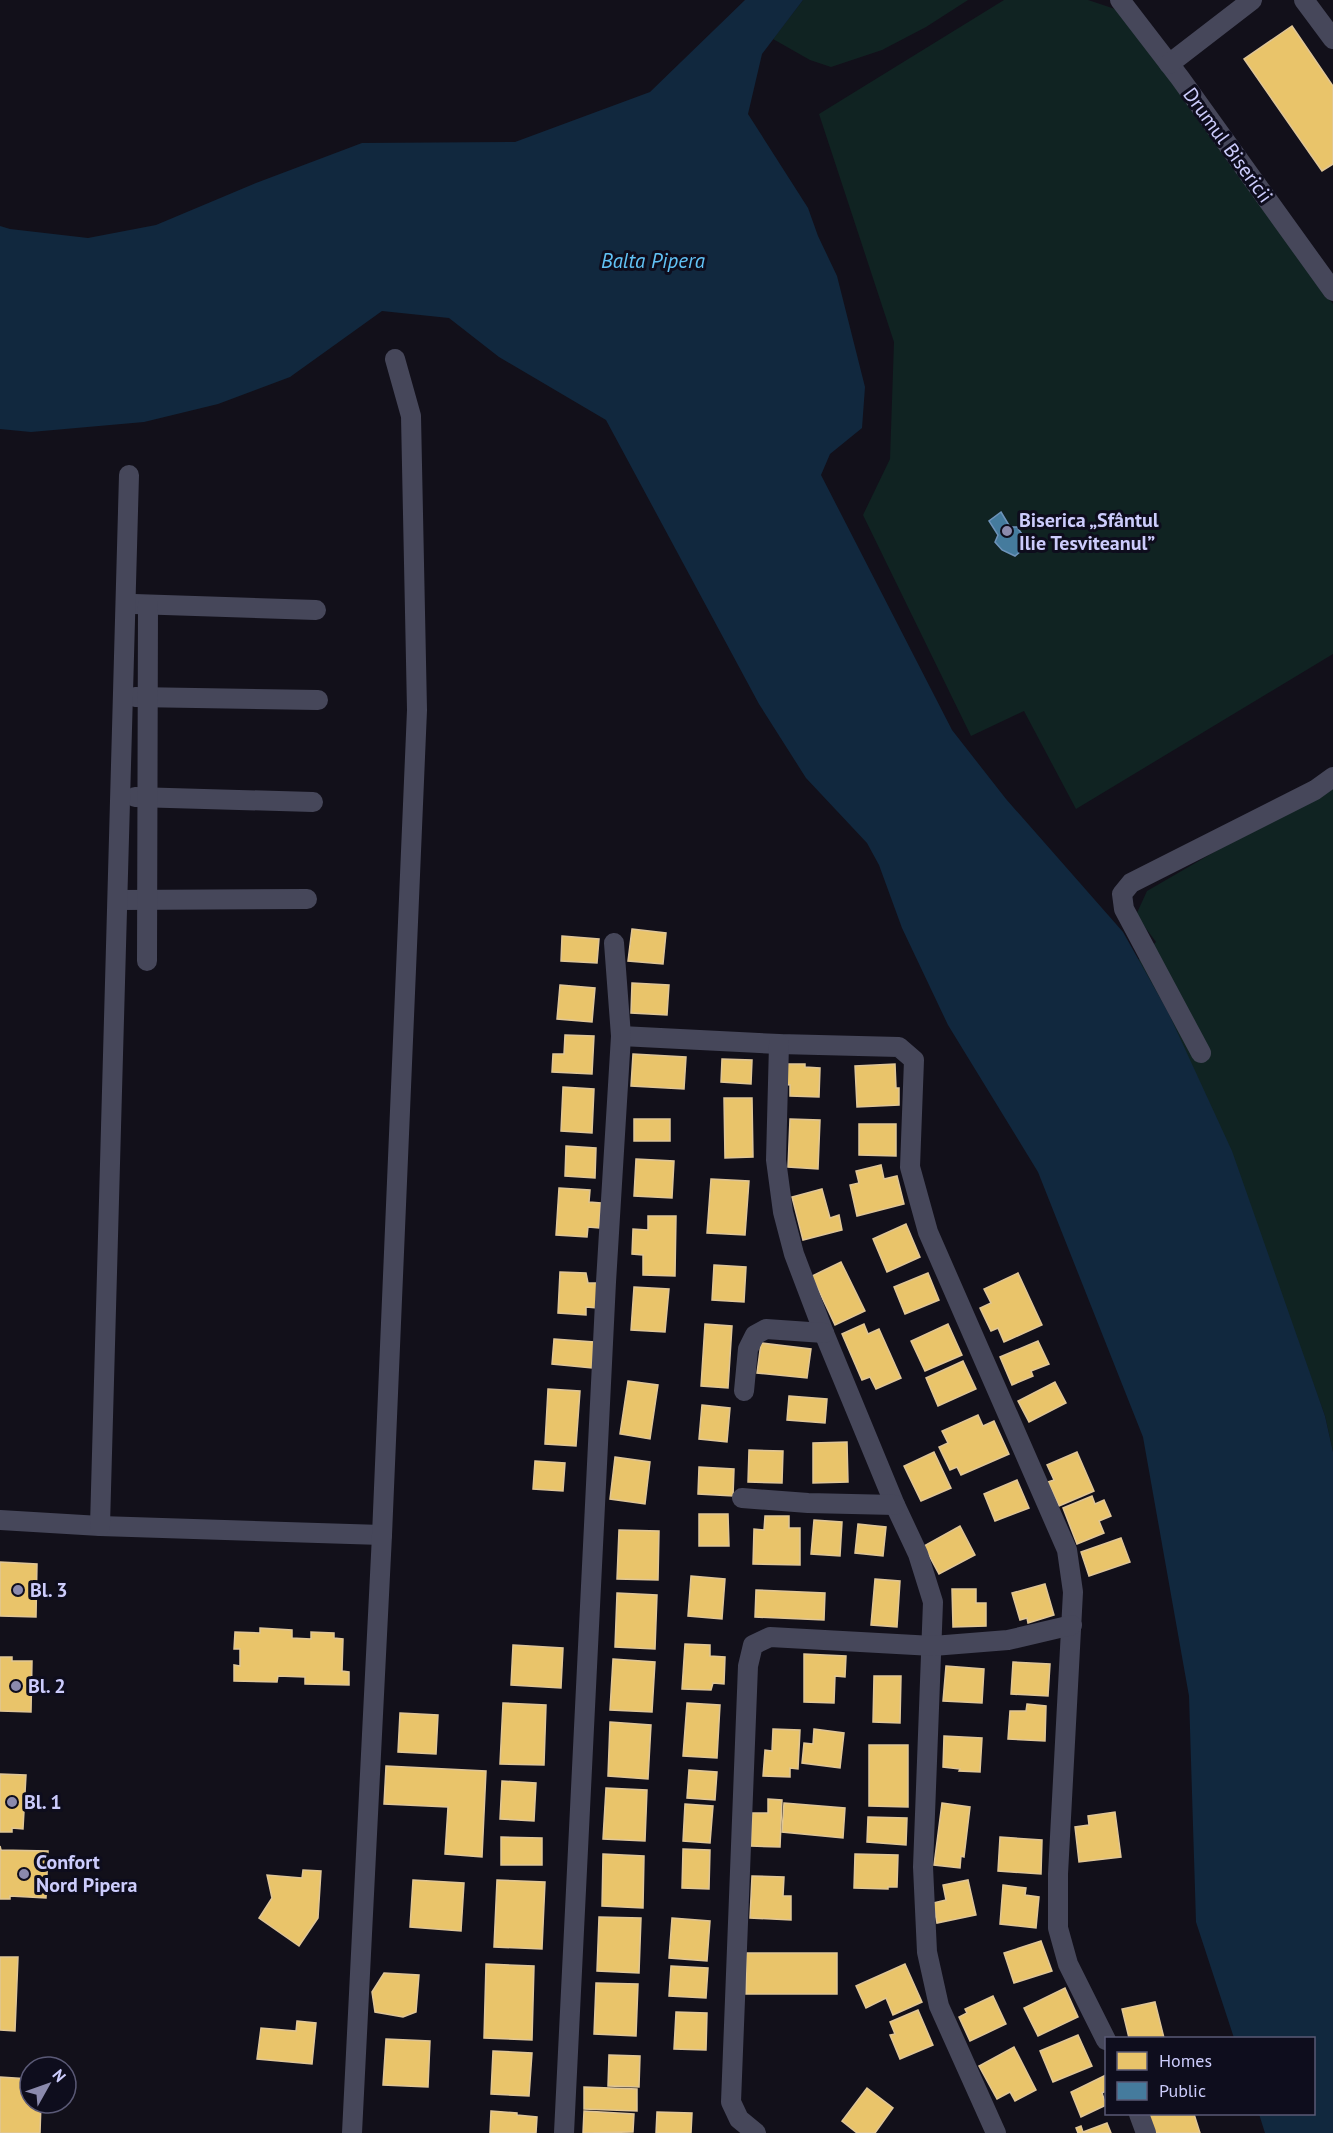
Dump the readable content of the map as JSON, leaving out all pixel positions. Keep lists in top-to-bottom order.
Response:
{
  "streets": {
    "street": ["Drumul Bisericii"]
  },
  "water": ["Balta Pipera"],
  "places": [
    "Biserica „Sfântul Ilie Tesviteanul”",
    "Bl. 3",
    "Bl. 2",
    "Bl. 1",
    "Confort Nord Pipera"
  ],
  "legend": ["Homes", "Public"],
  "north": "top right"
}
